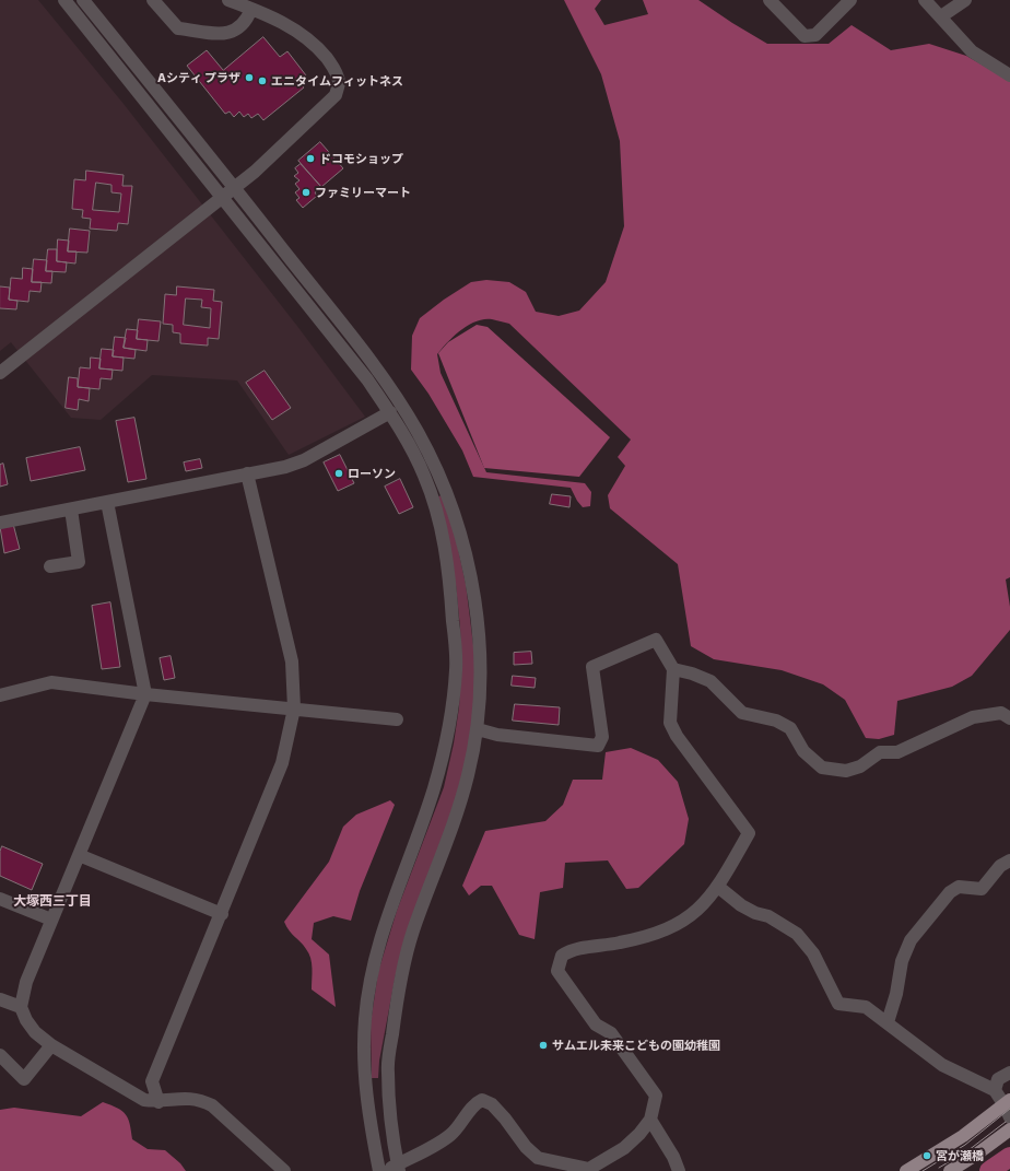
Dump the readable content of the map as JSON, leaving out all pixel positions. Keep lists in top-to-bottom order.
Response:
{
  "districts": ["大塚西三丁目"],
  "places": [
    "Aシティ プラザ",
    "エニタイムフィットネス",
    "ドコモショップ",
    "ファミリーマート",
    "ローソン",
    "サムエル未来こどもの園幼稚園",
    "宮が瀬橋"
  ]
}
